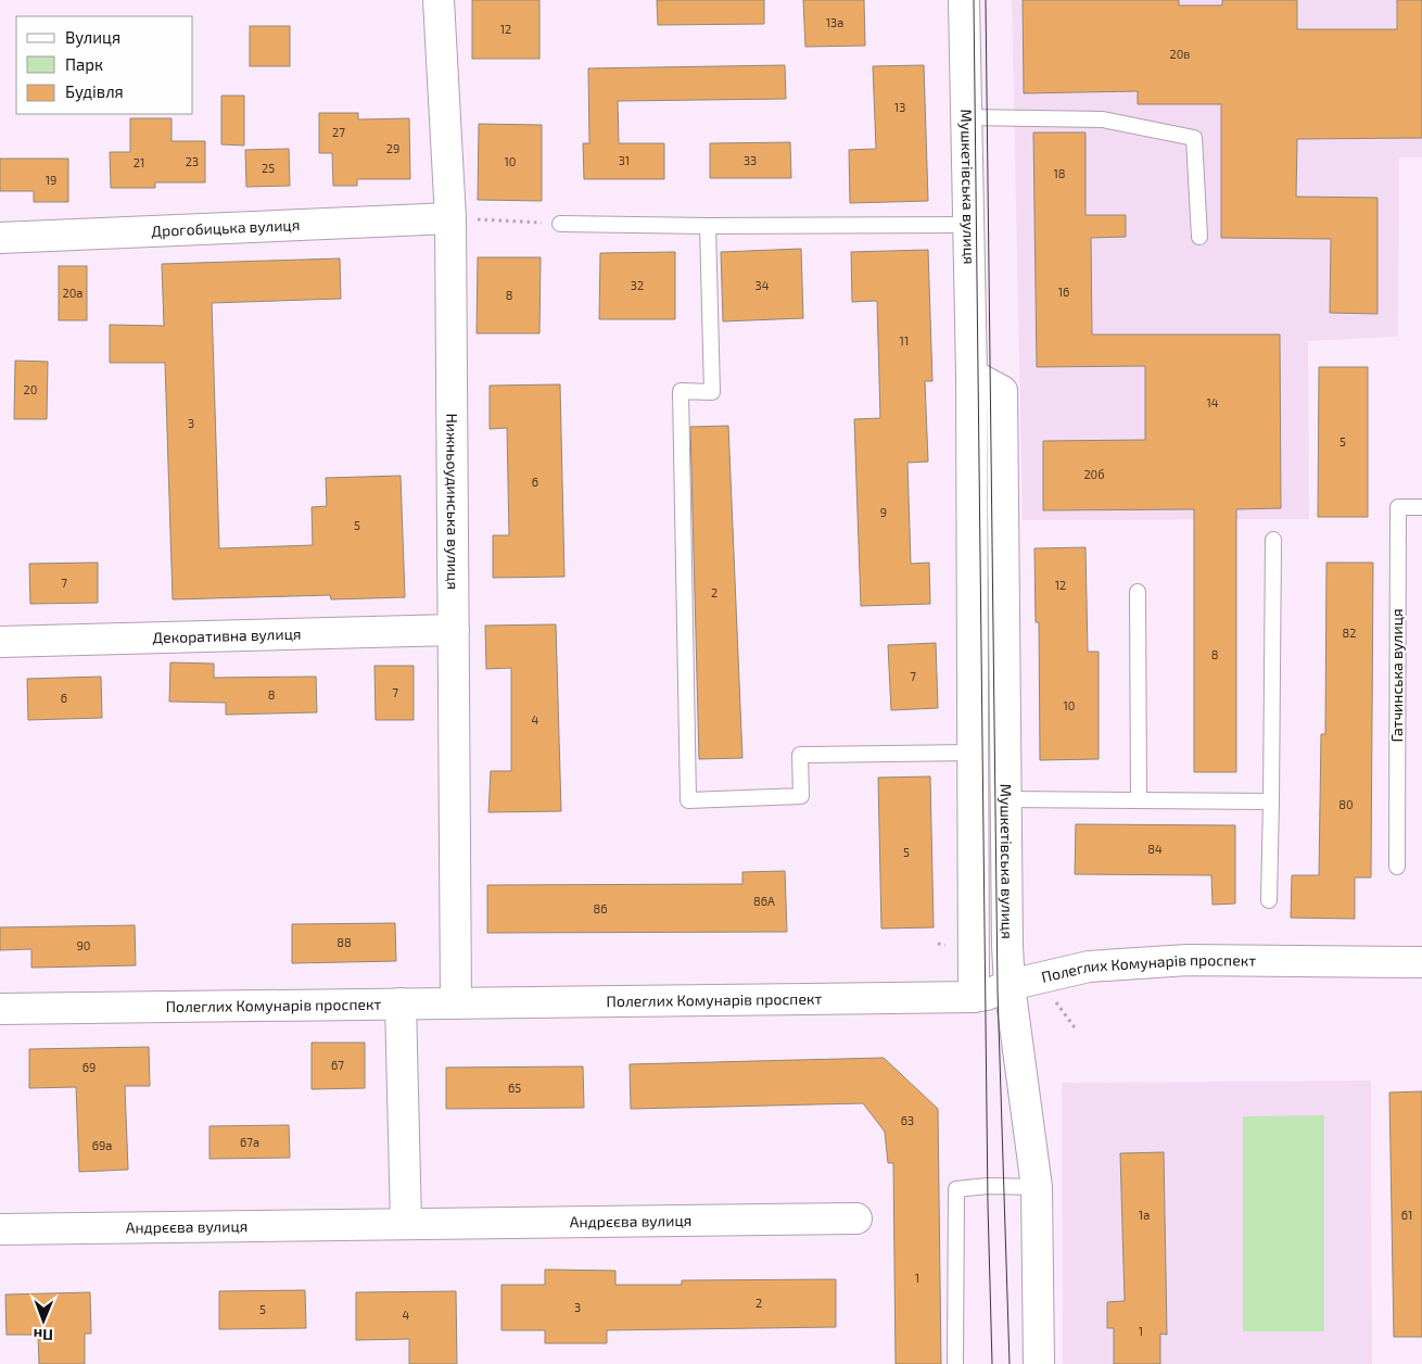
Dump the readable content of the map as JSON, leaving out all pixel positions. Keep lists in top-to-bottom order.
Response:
{
  "streets": {
    "street": [
      "Мушкетівська вулиця",
      "Дрогобицька вулиця",
      "Нижньоудинська вулиця",
      "Декоративна вулиця",
      "Полеглих Комунарів проспект",
      "Андрєєва вулиця"
    ],
    "lane": ["Гатчинська вулиця"]
  },
  "crossings": [
    ["Мушкетівська вулиця", "Полеглих Комунарів проспект"],
    ["Дрогобицька вулиця", "Нижньоудинська вулиця"],
    ["Нижньоудинська вулиця", "Декоративна вулиця"],
    ["Нижньоудинська вулиця", "Полеглих Комунарів проспект"]
  ],
  "house_numbers": [
    "13а",
    "12",
    "20в",
    "13",
    "27",
    "29",
    "31",
    "33",
    "23",
    "10",
    "21",
    "25",
    "18",
    "19",
    "32",
    "34",
    "16",
    "20а",
    "8",
    "11",
    "20",
    "14",
    "3",
    "5",
    "20б",
    "6",
    "9",
    "5",
    "7",
    "12",
    "2",
    "82",
    "8",
    "7",
    "7",
    "8",
    "6",
    "10",
    "4",
    "80",
    "84",
    "5",
    "86А",
    "86",
    "88",
    "90",
    "67",
    "69",
    "65",
    "63",
    "67а",
    "69а",
    "1а",
    "61",
    "1",
    "2",
    "3",
    "5",
    "4",
    "1"
  ],
  "legend": ["Вулиця", "Парк", "Будівля"],
  "north": "bottom"
}
